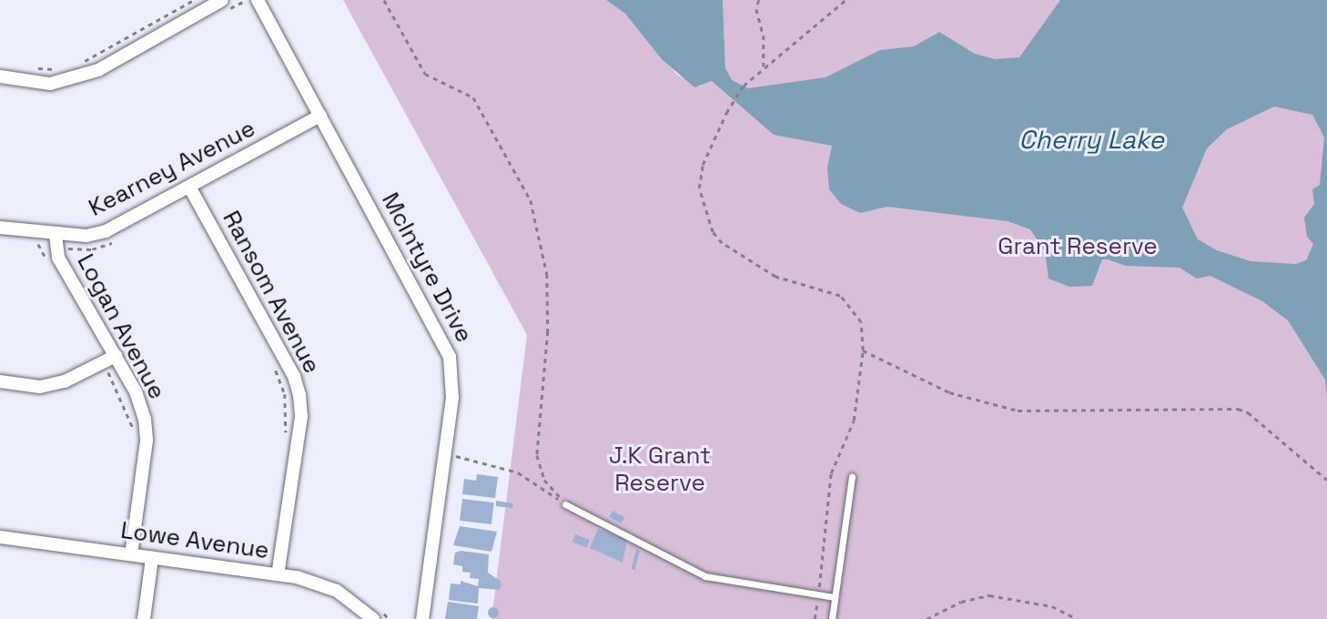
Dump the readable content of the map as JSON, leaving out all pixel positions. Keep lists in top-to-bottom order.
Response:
{
  "streets": {
    "street": [
      "Kearney Avenue",
      "McIntyre Drive",
      "Ransom Avenue",
      "Logan Avenue",
      "Lowe Avenue"
    ]
  },
  "crossings": [
    ["Kearney Avenue", "McIntyre Drive"],
    ["Kearney Avenue", "Ransom Avenue"],
    ["Kearney Avenue", "Logan Avenue"],
    ["Ransom Avenue", "Lowe Avenue"],
    ["Logan Avenue", "Lowe Avenue"]
  ],
  "water": ["Cherry Lake"],
  "parks": ["Grant Reserve", "J.K Grant Reserve"]
}
